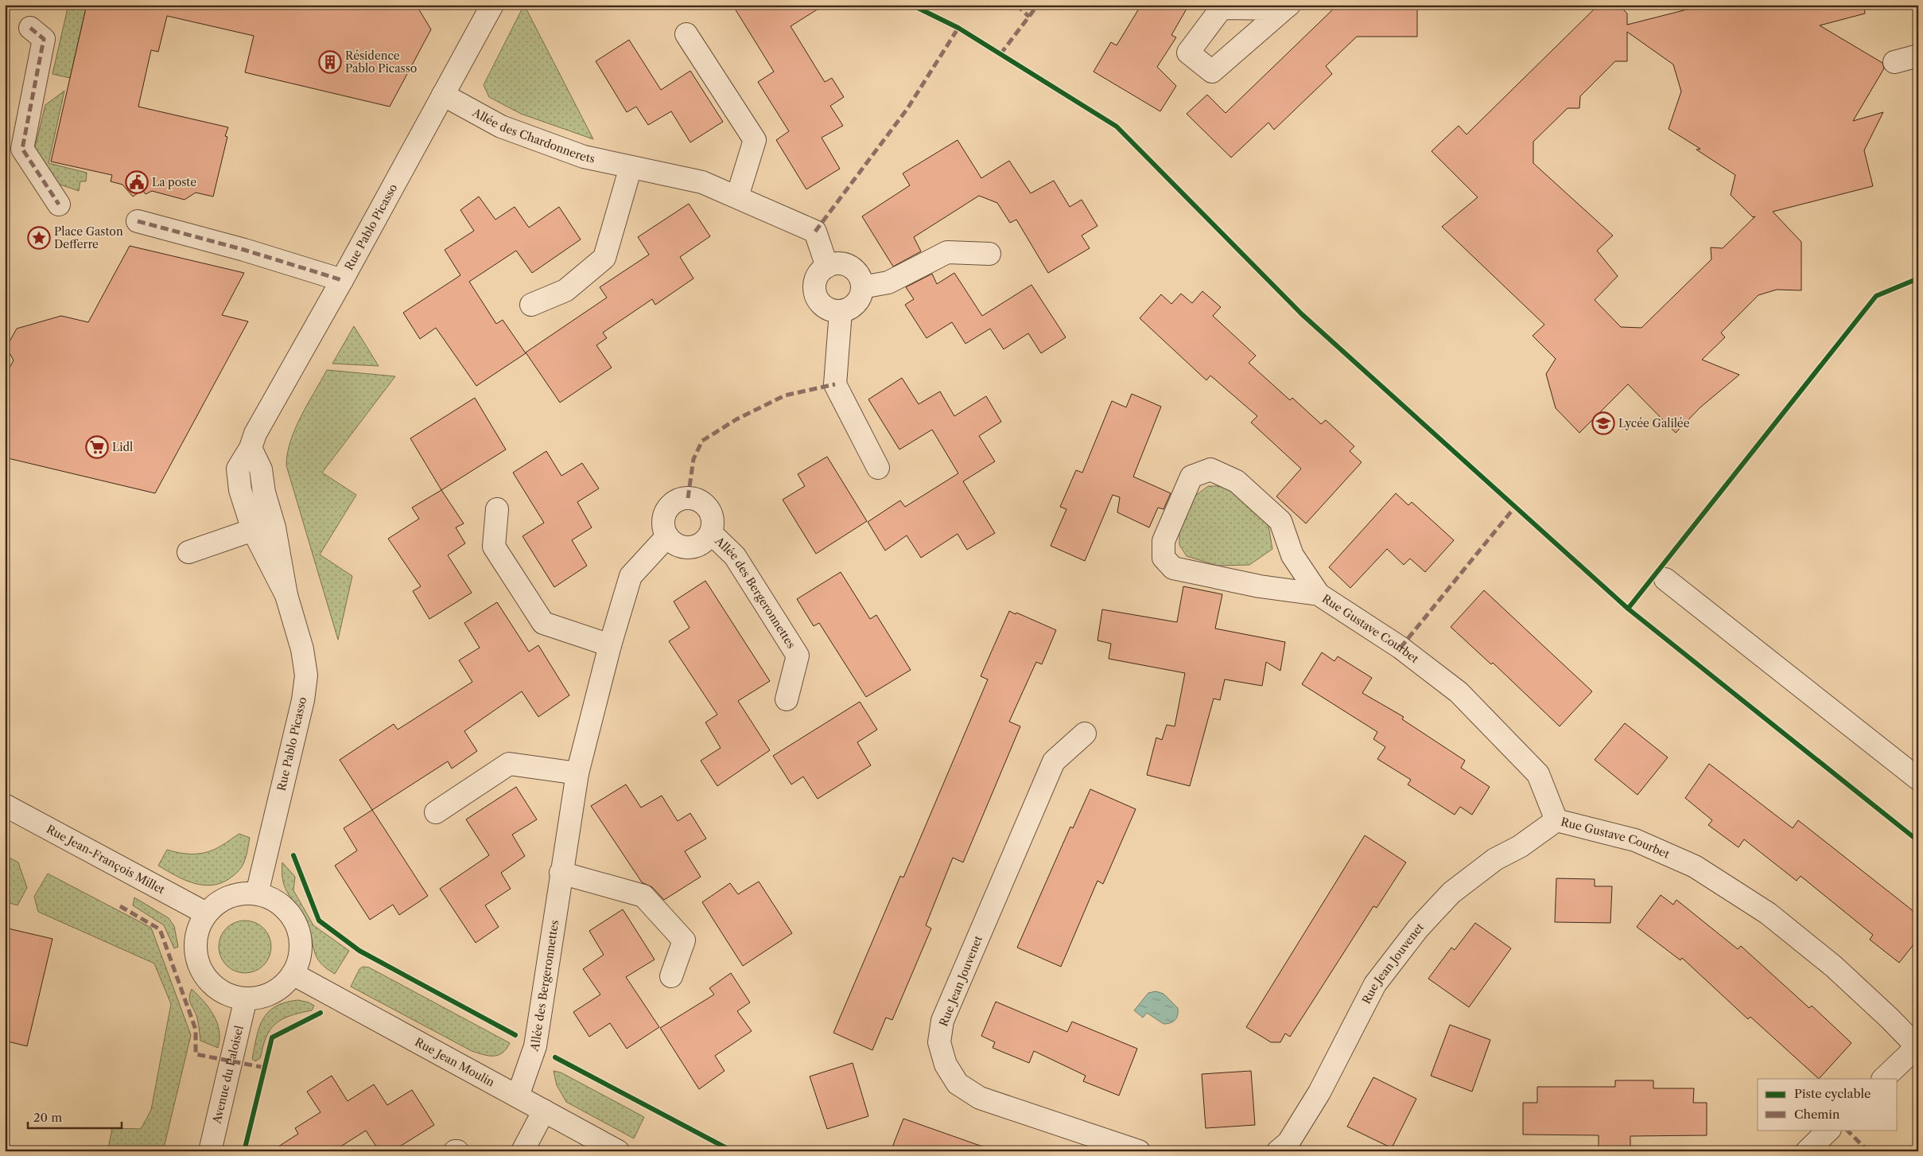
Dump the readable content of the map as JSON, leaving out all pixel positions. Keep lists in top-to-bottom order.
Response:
{
  "streets": {
    "street": [
      "Allée des Chardonnerets",
      "Rue Pablo Picasso",
      "Allée des Bergeronnettes",
      "Rue Gustave Courbet",
      "Rue Jean-François Millet",
      "Rue Jean Jouvenet",
      "Rue Jean Moulin",
      "Avenue du Paloisel"
    ]
  },
  "crossings": [
    ["Allée des Chardonnerets", "Rue Pablo Picasso"],
    ["Rue Pablo Picasso", "Rue Jean-François Millet"],
    ["Rue Pablo Picasso", "Rue Jean Moulin"],
    ["Rue Pablo Picasso", "Avenue du Paloisel"],
    ["Allée des Bergeronnettes", "Rue Jean Moulin"],
    ["Rue Gustave Courbet", "Rue Jean Jouvenet"],
    ["Rue Jean-François Millet", "Rue Jean Moulin"],
    ["Rue Jean-François Millet", "Avenue du Paloisel"],
    ["Rue Jean Moulin", "Avenue du Paloisel"]
  ],
  "places": {
    "building": ["Résidence Pablo Picasso"],
    "public building": ["La poste"],
    "place": ["Place Gaston Defferre"],
    "school or university": ["Lycée Galilée"],
    "supermarket": ["Lidl"]
  },
  "legend": ["Piste cyclable", "Chemin"],
  "scale_bar": "20 m"
}
